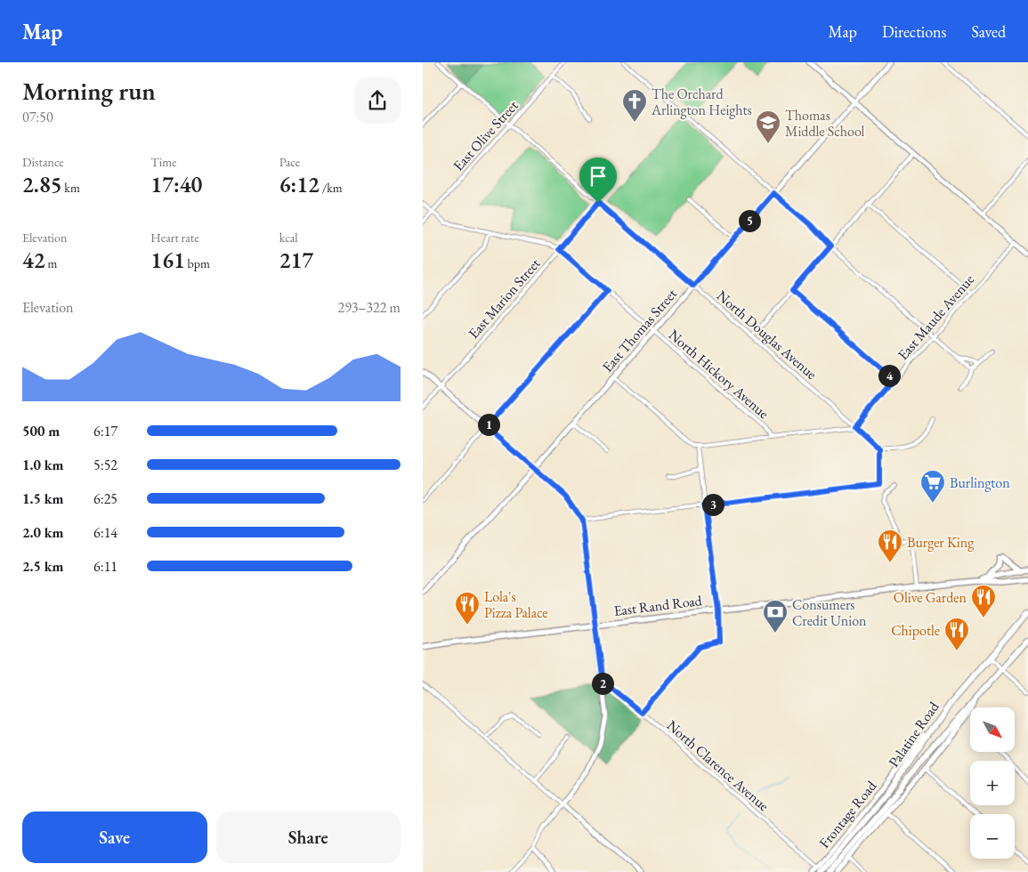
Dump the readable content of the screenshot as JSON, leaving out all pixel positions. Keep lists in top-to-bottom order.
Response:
{
  "streets": {
    "highway": ["Palatine Road"],
    "main road": ["East Rand Road"],
    "street": [
      "East Olive Street",
      "East Marion Street",
      "East Maude Avenue",
      "East Thomas Street",
      "North Douglas Avenue",
      "North Hickory Avenue",
      "North Clarence Avenue",
      "Frontage Road"
    ]
  },
  "crossings": [
    ["East Olive Street", "North Douglas Avenue"],
    ["East Olive Street", "North Hickory Avenue"],
    ["East Marion Street", "North Douglas Avenue"],
    ["East Marion Street", "North Hickory Avenue"],
    ["East Maude Avenue", "North Douglas Avenue"],
    ["East Thomas Street", "North Douglas Avenue"],
    ["East Thomas Street", "North Hickory Avenue"],
    ["Palatine Road", "North Clarence Avenue"],
    ["Palatine Road", "Frontage Road"],
    ["North Clarence Avenue", "Frontage Road"]
  ],
  "places": {
    "church": ["The Orchard Arlington Heights"],
    "school or university": ["Thomas Middle School"],
    "supermarket": ["Burlington"],
    "restaurant": [
      "Burger King",
      "Olive Garden",
      "Lola's Pizza Palace",
      "Chipotle"
    ],
    "bank": ["Consumers Credit Union"]
  },
  "north": "bottom right",
  "page": {
    "header": "Map",
    "nav": ["Map", "Directions", "Saved"],
    "heading": ["Morning run", "07:50"],
    "stats": [
      ["Distance", "2.85 km"],
      ["Time", "17:40"],
      ["Pace", "6:12 /km"],
      ["Elevation", "42 m"],
      ["Heart rate", "161 bpm"],
      ["kcal", "217"]
    ],
    "pins": [
      "5",
      "4",
      "1",
      "3",
      "2"
    ],
    "chart": ["Elevation", "293–322 m"],
    "list": [
      {
        "name": "500 m",
        "note": "6:17"
      },
      {
        "name": "1.0 km",
        "note": "5:52"
      },
      {
        "name": "1.5 km",
        "note": "6:25"
      },
      {
        "name": "2.0 km",
        "note": "6:14"
      },
      {
        "name": "2.5 km",
        "note": "6:11"
      }
    ],
    "map_buttons": ["+", "−"],
    "buttons": ["Save", "Share"]
  }
}
